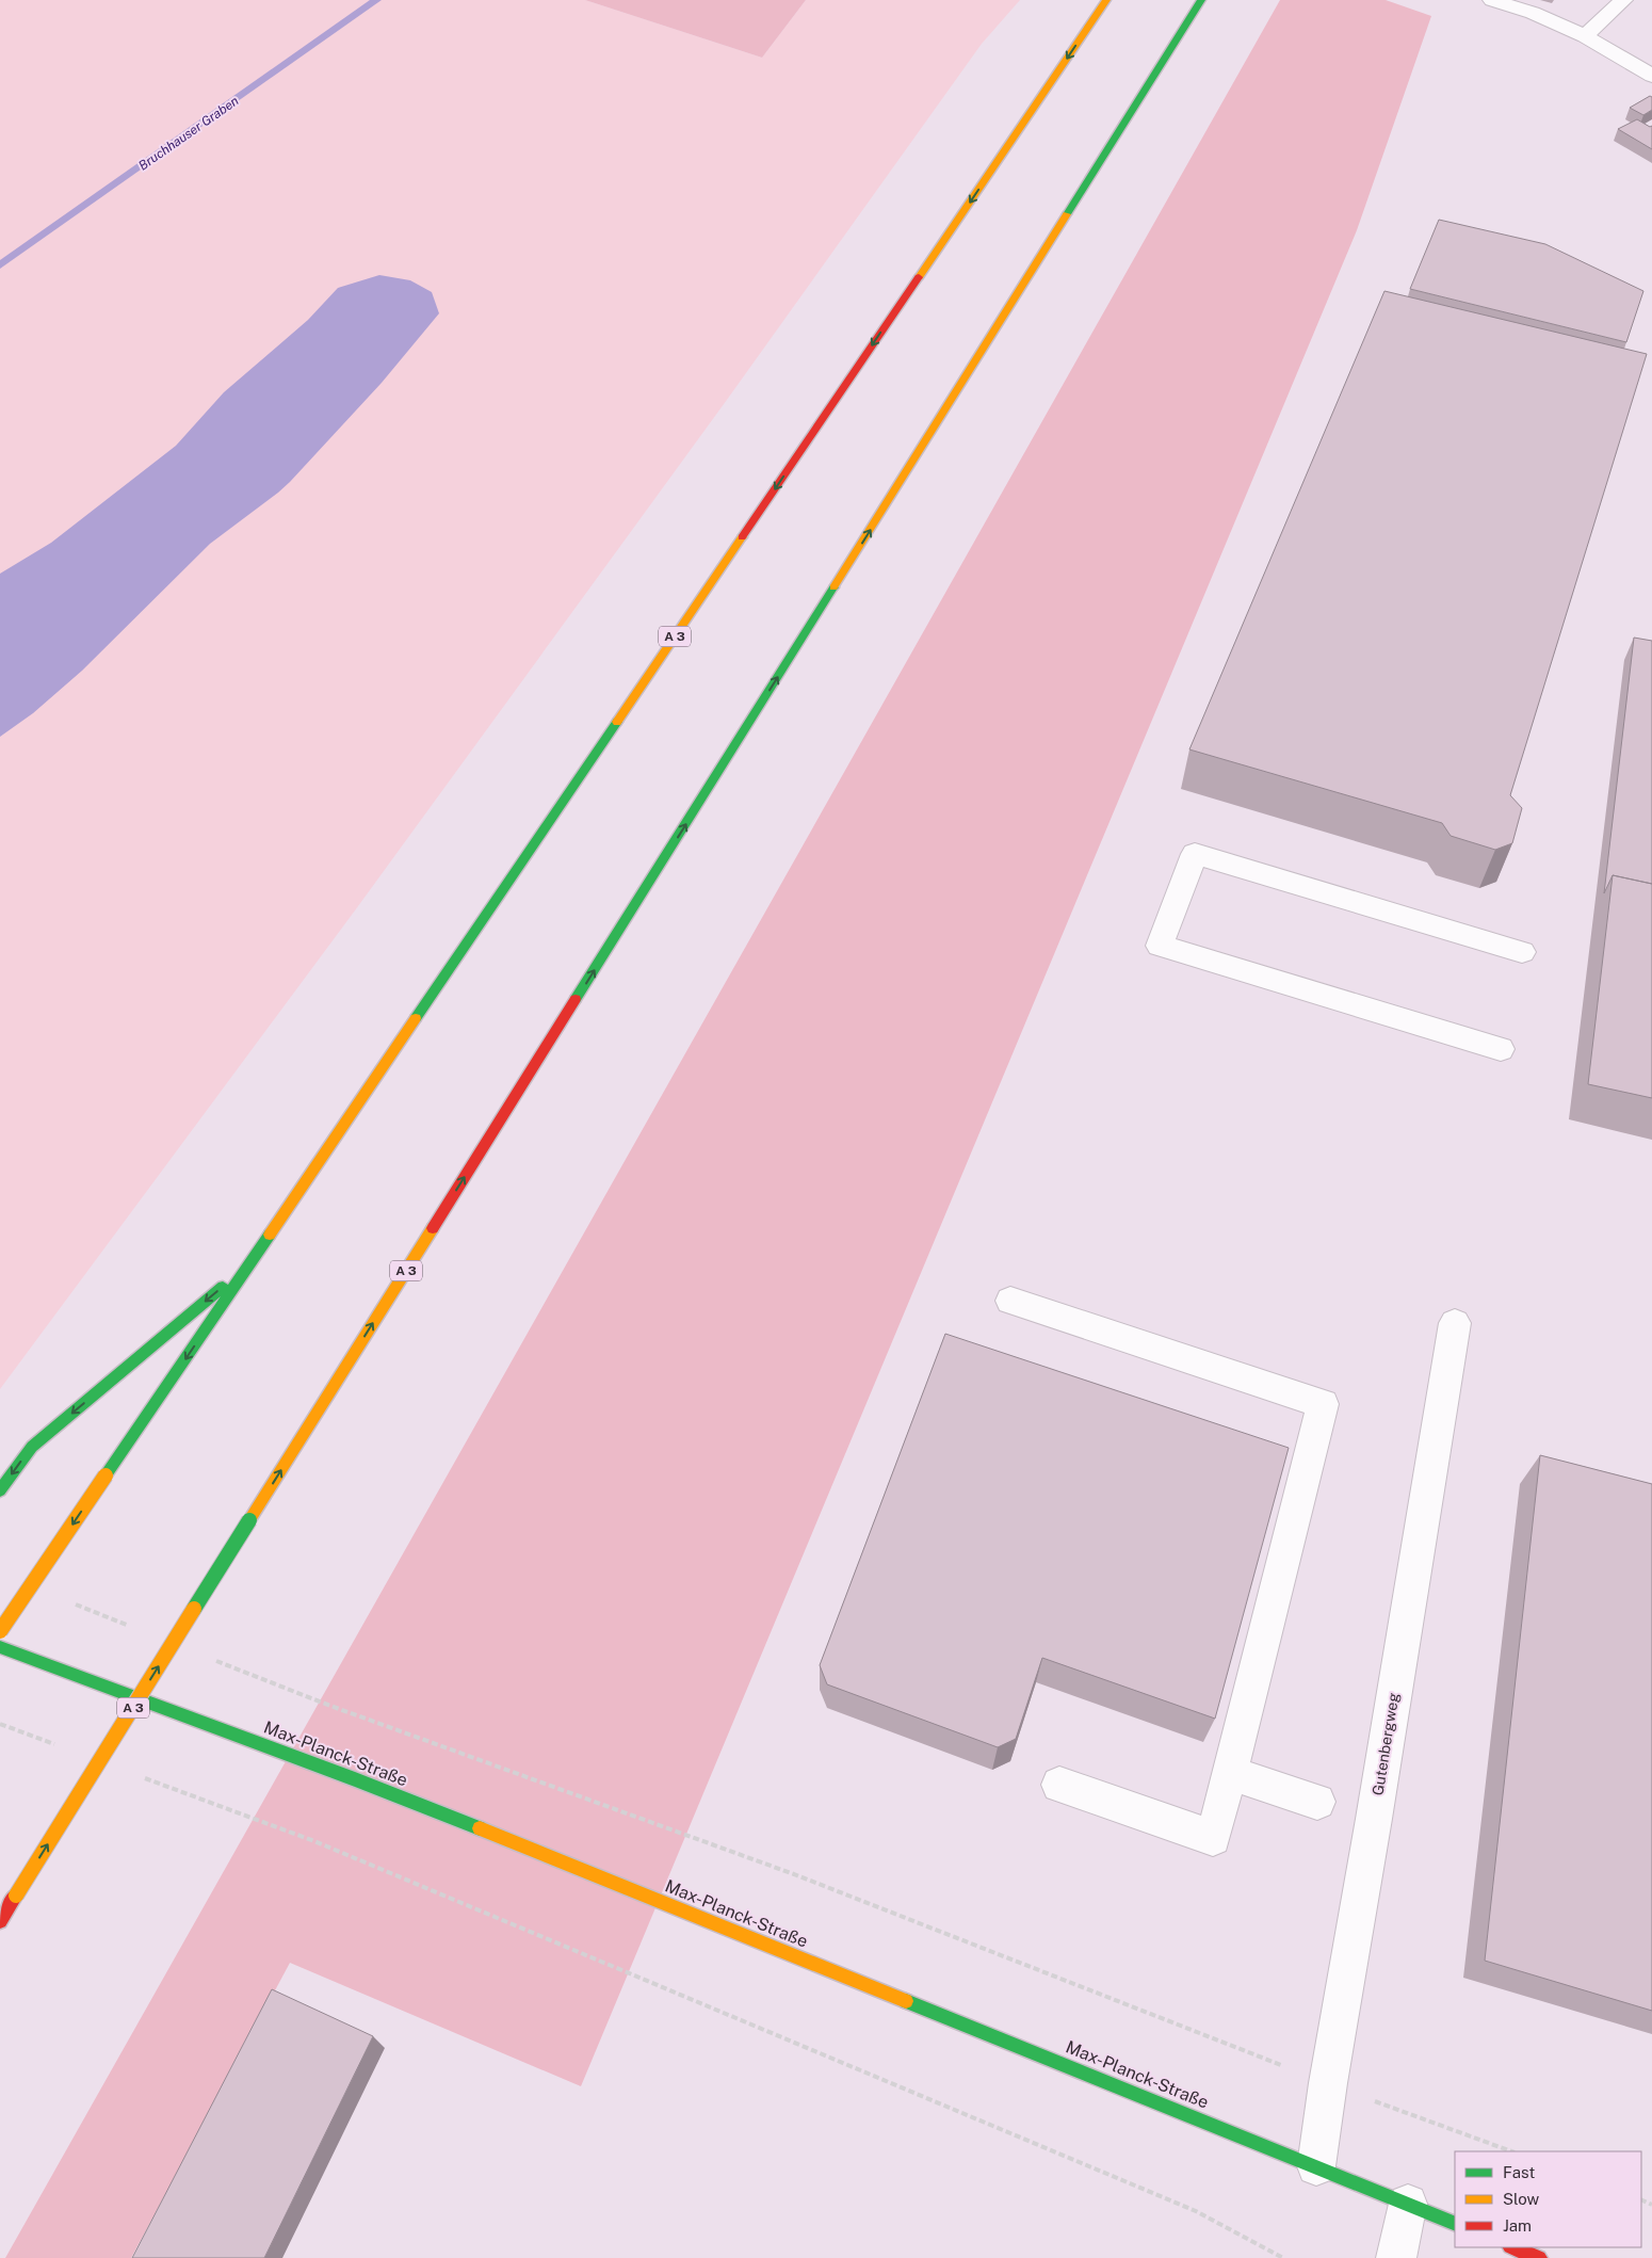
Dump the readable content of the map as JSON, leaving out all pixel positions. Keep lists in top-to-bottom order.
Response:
{
  "streets": {
    "main road": ["A 3", "Max-Planck-Straße"],
    "street": ["Gutenbergweg"]
  },
  "crossings": [
    ["Gutenbergweg", "Max-Planck-Straße"]
  ],
  "water": ["Bruchhauser Graben"],
  "legend": ["Fast", "Slow", "Jam"]
}
